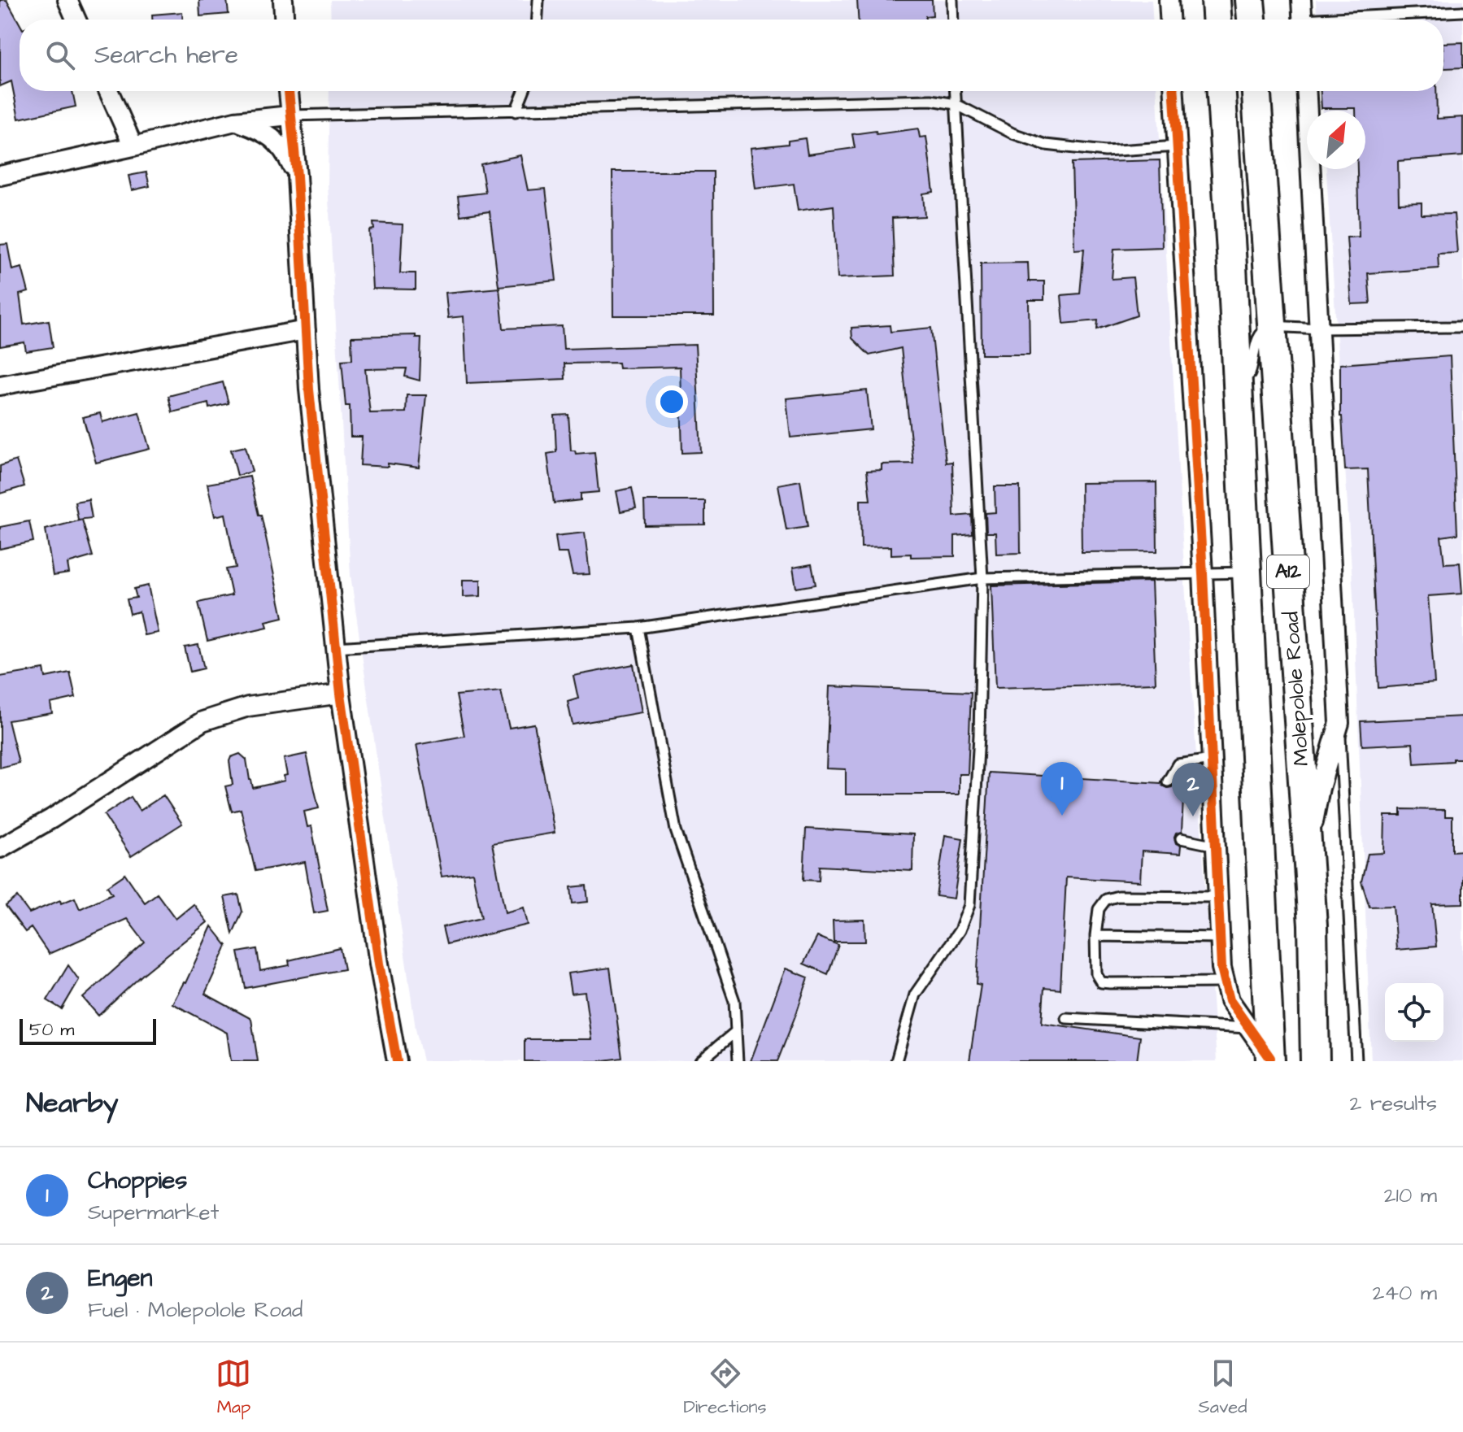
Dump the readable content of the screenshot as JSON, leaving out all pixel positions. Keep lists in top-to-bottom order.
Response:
{
  "streets": {
    "main road": ["A12", "Molepolole Road"]
  },
  "scale_bar": "50 m",
  "north": "top right",
  "page": {
    "search": "Search here",
    "pins": ["1", "2"],
    "scale": "50 m",
    "heading": ["Nearby", "2 results"],
    "list": [
      {
        "mark": "1",
        "name": "Choppies",
        "note": "Supermarket",
        "value": "210 m"
      },
      {
        "mark": "2",
        "name": "Engen",
        "note": "Fuel · Molepolole Road",
        "value": "240 m"
      }
    ],
    "nav": ["Map", "Directions", "Saved"]
  }
}
